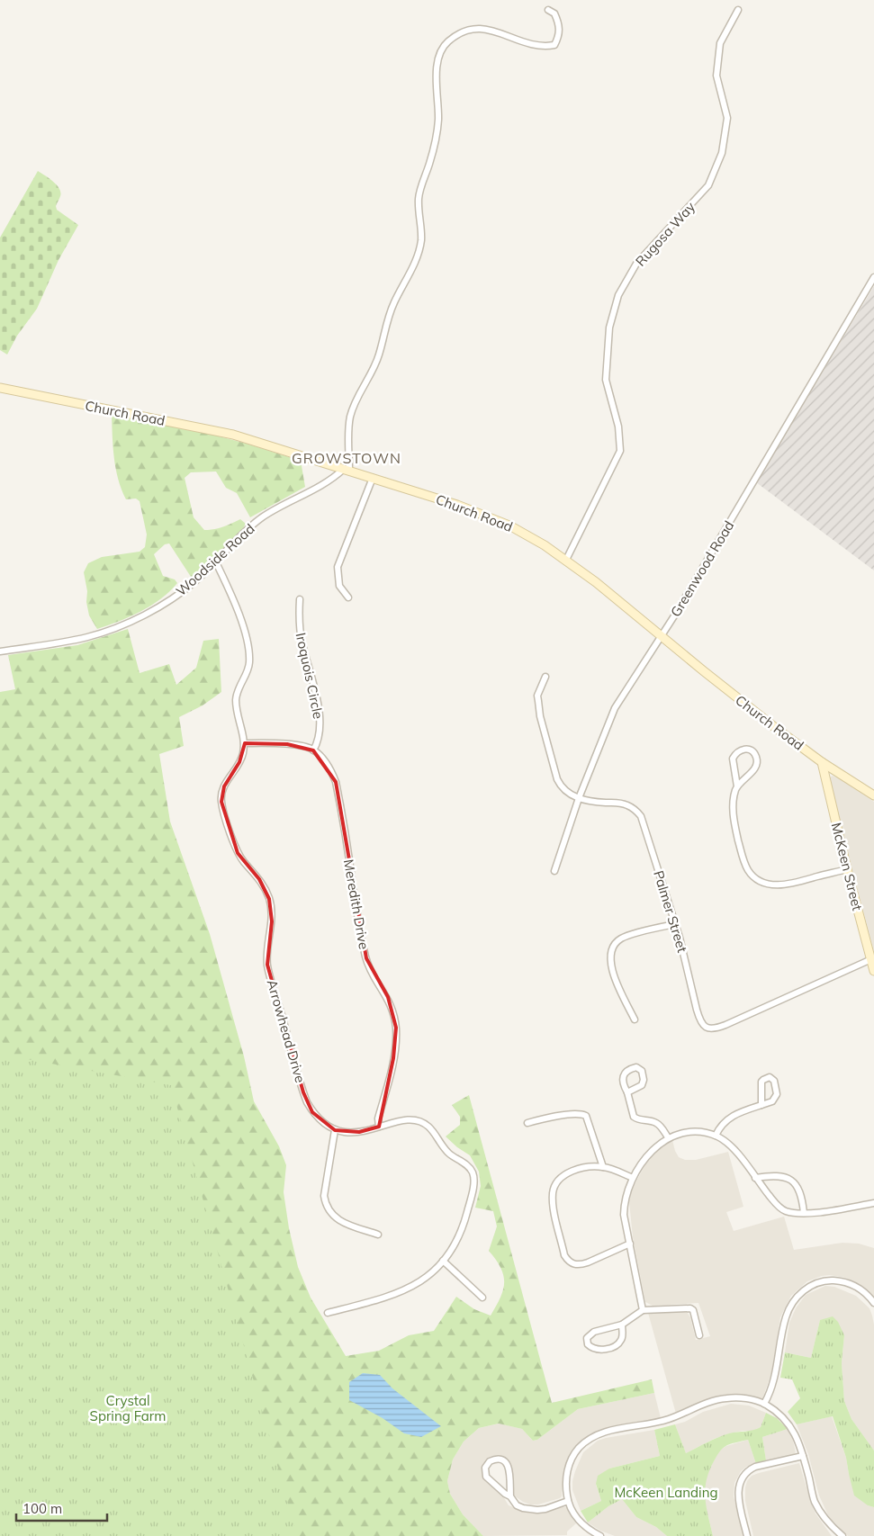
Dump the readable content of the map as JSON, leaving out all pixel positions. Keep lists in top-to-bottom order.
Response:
{
  "streets": {
    "street": [
      "Rugosa Way",
      "Church Road",
      "Woodside Road",
      "Greenwood Road",
      "Iroquois Circle",
      "McKeen Street",
      "Meredith Drive",
      "Palmer Street",
      "Arrowhead Drive"
    ]
  },
  "crossings": [
    ["Rugosa Way", "Church Road"],
    ["Church Road", "Woodside Road"],
    ["Church Road", "Greenwood Road"],
    ["Church Road", "McKeen Street"],
    ["Woodside Road", "Arrowhead Drive"],
    ["Greenwood Road", "Palmer Street"],
    ["Iroquois Circle", "Meredith Drive"],
    ["McKeen Street", "Palmer Street"]
  ],
  "districts": ["GROWSTOWN"],
  "parks": ["Crystal Spring Farm", "McKeen Landing"],
  "scale_bar": "100 m"
}
